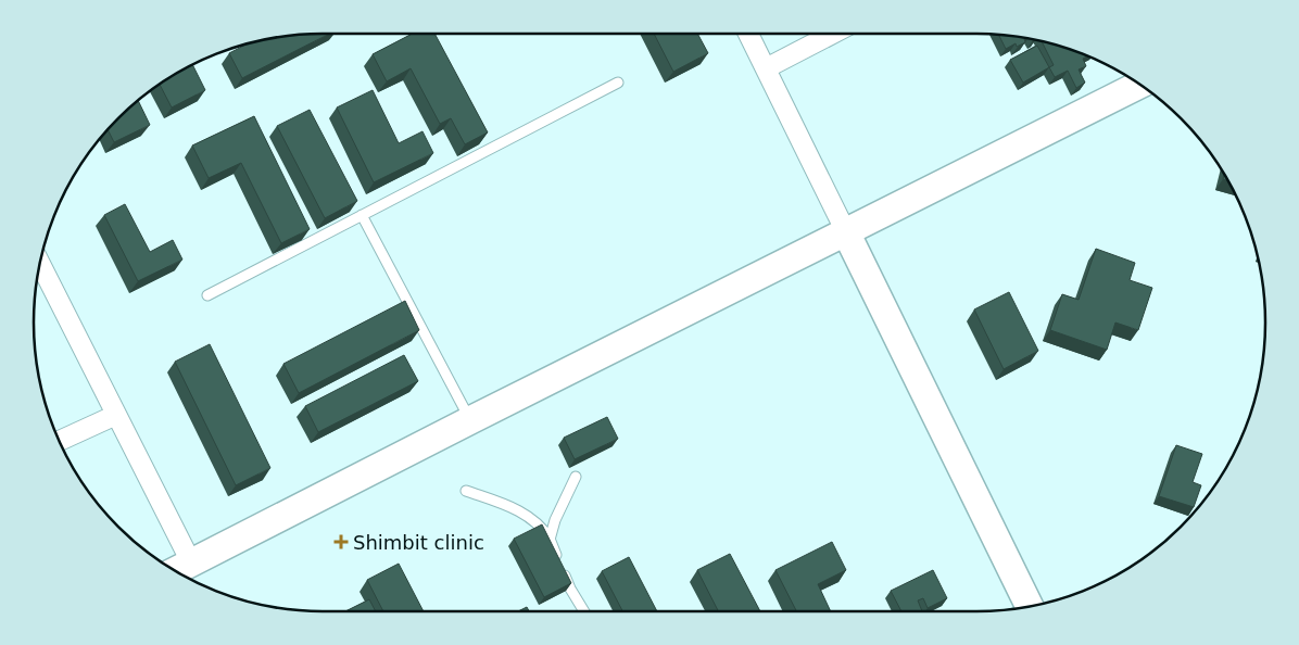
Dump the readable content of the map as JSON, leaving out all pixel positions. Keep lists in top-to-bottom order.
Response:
{
  "places": {
    "health": ["Shimbit clinic"]
  }
}
